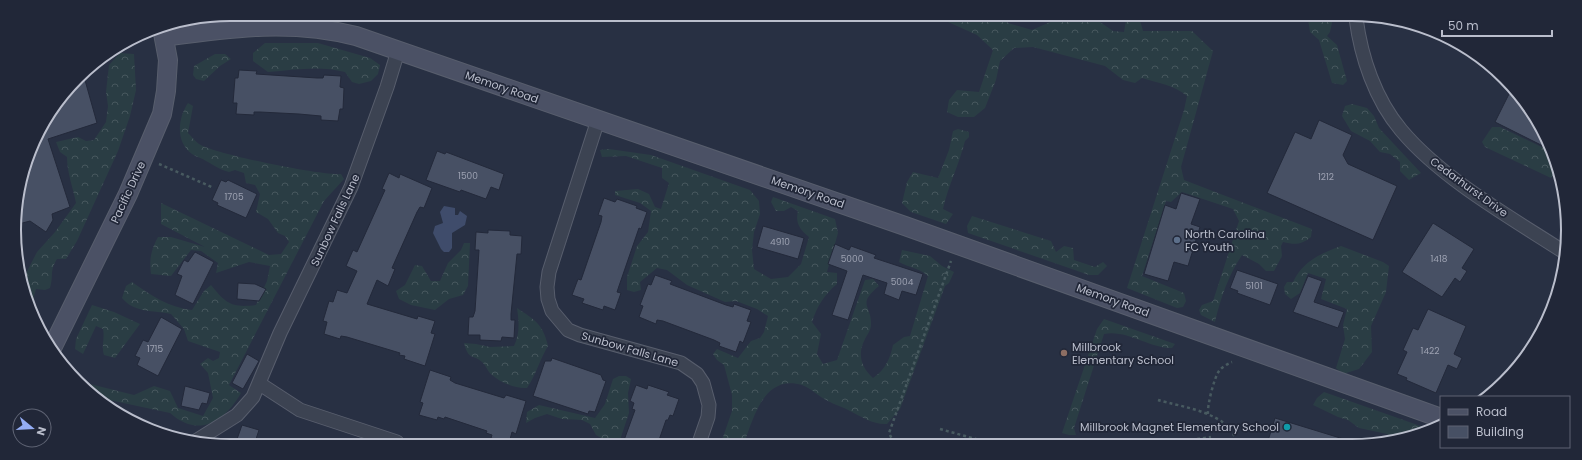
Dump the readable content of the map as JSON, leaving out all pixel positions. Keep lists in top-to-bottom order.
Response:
{
  "streets": {
    "street": [
      "Memory Road",
      "Cedarhurst Drive",
      "Pacific Drive",
      "Sunbow Falls Lane"
    ]
  },
  "crossings": [
    ["Memory Road", "Pacific Drive"],
    ["Memory Road", "Sunbow Falls Lane"]
  ],
  "places": ["North Carolina FC Youth", "Millbrook Elementary School", "Millbrook Magnet Elementary School"],
  "house_numbers": [
    "1500",
    "1212",
    "1705",
    "4910",
    "5000",
    "1418",
    "5004",
    "5101",
    "1715",
    "1422"
  ],
  "legend": ["Road", "Building"],
  "scale_bar": "50 m",
  "north": "right"
}
